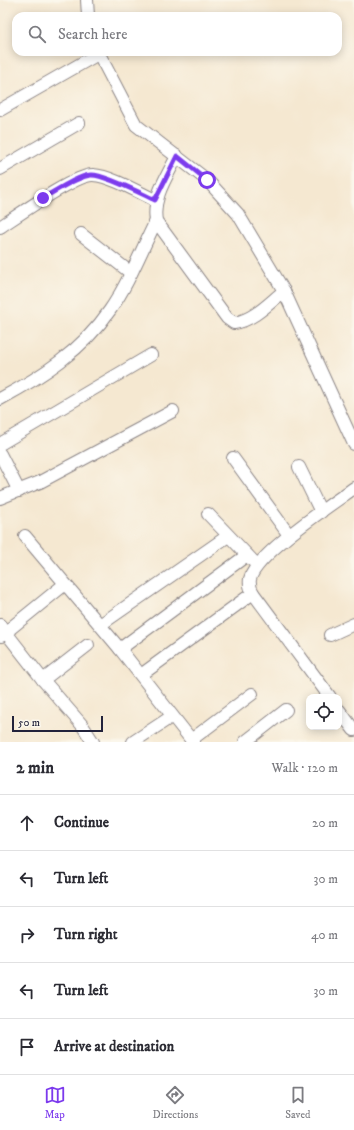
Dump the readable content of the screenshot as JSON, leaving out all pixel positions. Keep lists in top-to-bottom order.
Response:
{
  "scale_bar": "50 m",
  "page": {
    "search": "Search here",
    "scale": "50 m",
    "heading": ["2 min", "Walk · 120 m"],
    "list": [
      ["Continue", "20 m"],
      ["Turn left", "30 m"],
      ["Turn right", "40 m"],
      ["Turn left", "30 m"],
      "Arrive at destination"
    ],
    "nav": ["Map", "Directions", "Saved"]
  }
}
